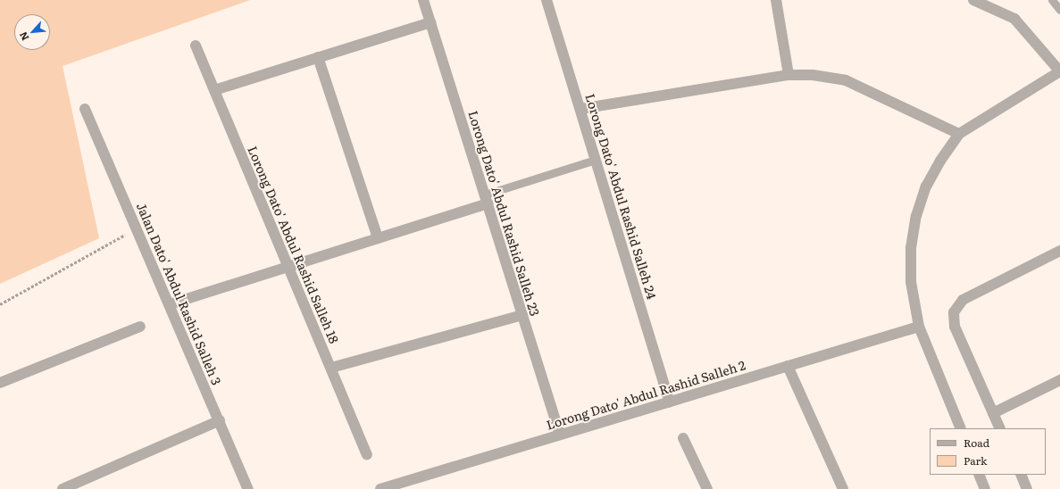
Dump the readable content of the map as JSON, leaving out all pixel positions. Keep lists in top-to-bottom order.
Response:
{
  "streets": {
    "street": [
      "Lorong Dato' Abdul Rashid Salleh 24",
      "Lorong Dato' Abdul Rashid Salleh 23",
      "Lorong Dato' Abdul Rashid Salleh 18",
      "Jalan Dato' Abdul Rashid Salleh 3",
      "Lorong Dato' Abdul Rashid Salleh 2"
    ]
  },
  "crossings": [
    ["Lorong Dato' Abdul Rashid Salleh 24", "Lorong Dato' Abdul Rashid Salleh 2"],
    ["Lorong Dato' Abdul Rashid Salleh 23", "Lorong Dato' Abdul Rashid Salleh 2"]
  ],
  "legend": ["Road", "Park"],
  "north": "bottom left"
}
